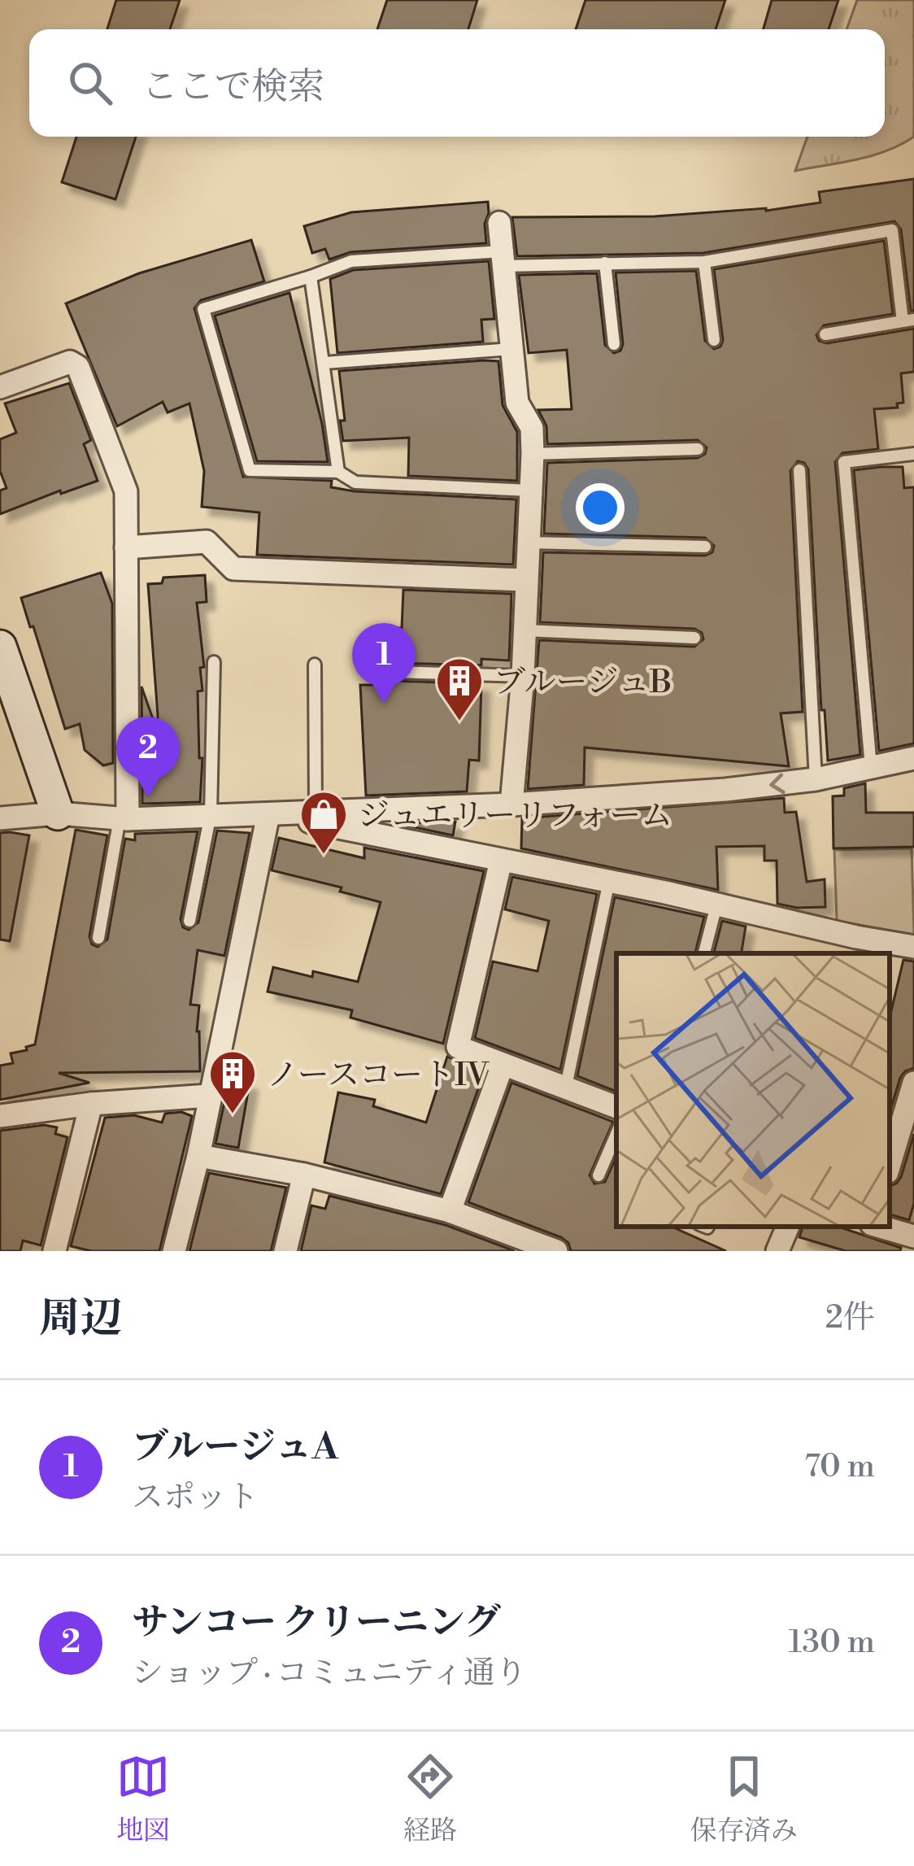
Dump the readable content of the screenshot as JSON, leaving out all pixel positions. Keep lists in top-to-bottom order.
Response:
{
  "places": {
    "building": ["ブルージュB", "ノースコートIV"],
    "shop": ["ジュエリーリフォーム"]
  },
  "page": {
    "search": "ここで検索",
    "pins": ["1", "2"],
    "heading": ["周辺", "2件"],
    "list": [
      {
        "mark": "1",
        "name": "ブルージュA",
        "note": "スポット",
        "value": "70 m"
      },
      {
        "mark": "2",
        "name": "サンコー クリーニング",
        "note": "ショップ · コミュニティ通り",
        "value": "130 m"
      }
    ],
    "nav": ["地図", "経路", "保存済み"]
  }
}
